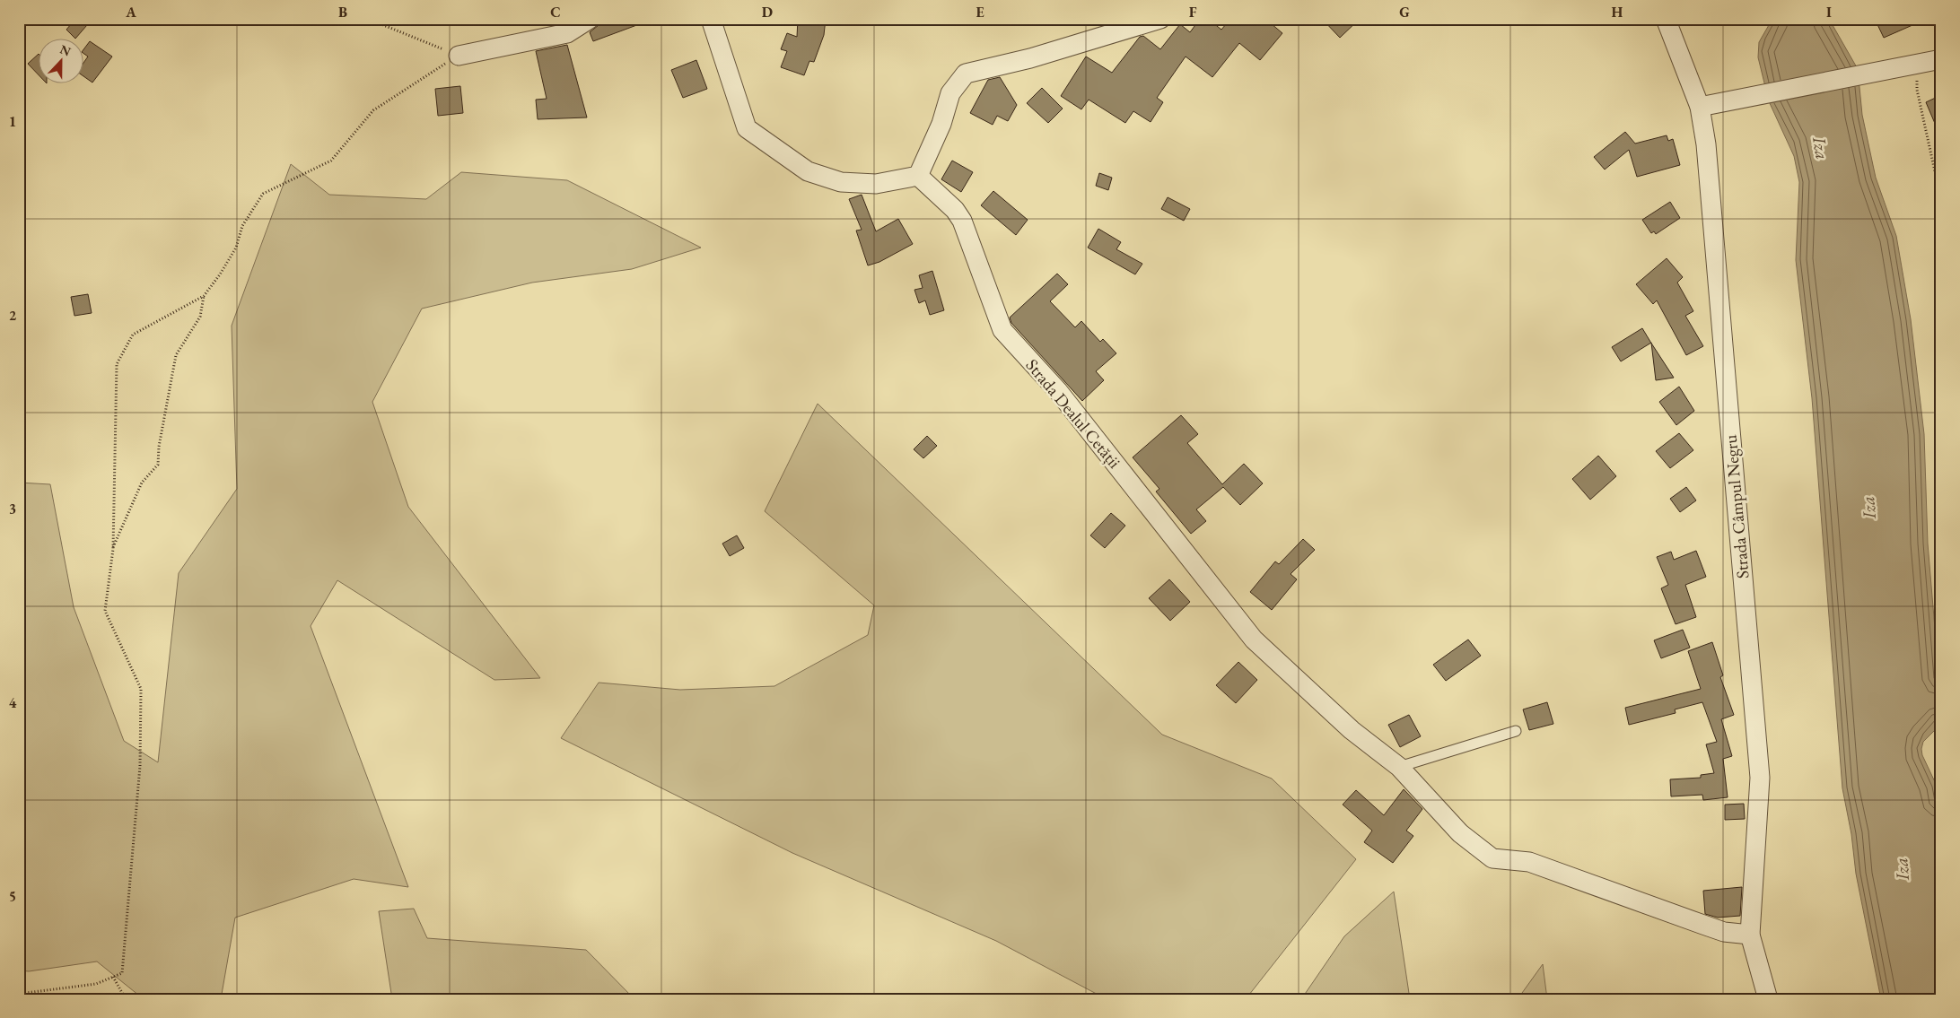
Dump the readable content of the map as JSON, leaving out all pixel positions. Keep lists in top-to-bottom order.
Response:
{
  "streets": {
    "street": ["Strada Dealul Cetății", "Strada Câmpul Negru"]
  },
  "crossings": [
    ["Strada Dealul Cetății", "Strada Câmpul Negru"]
  ],
  "water": ["Iza"],
  "north": "top",
  "grid": {
    "columns": [
      "A",
      "B",
      "C",
      "D",
      "E",
      "F",
      "G",
      "H",
      "I"
    ],
    "rows": [
      "1",
      "2",
      "3",
      "4",
      "5"
    ]
  }
}
